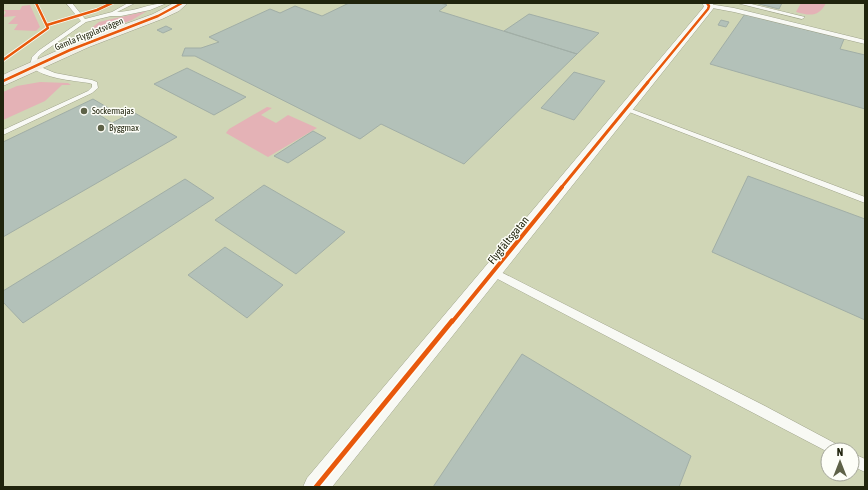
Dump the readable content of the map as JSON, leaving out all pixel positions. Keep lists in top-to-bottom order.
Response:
{
  "streets": {
    "street": ["Gamla Flygplatsvägen", "Flygfältsgatan"]
  },
  "places": ["Sockermajas", "Byggmax"],
  "north": "top"
}
